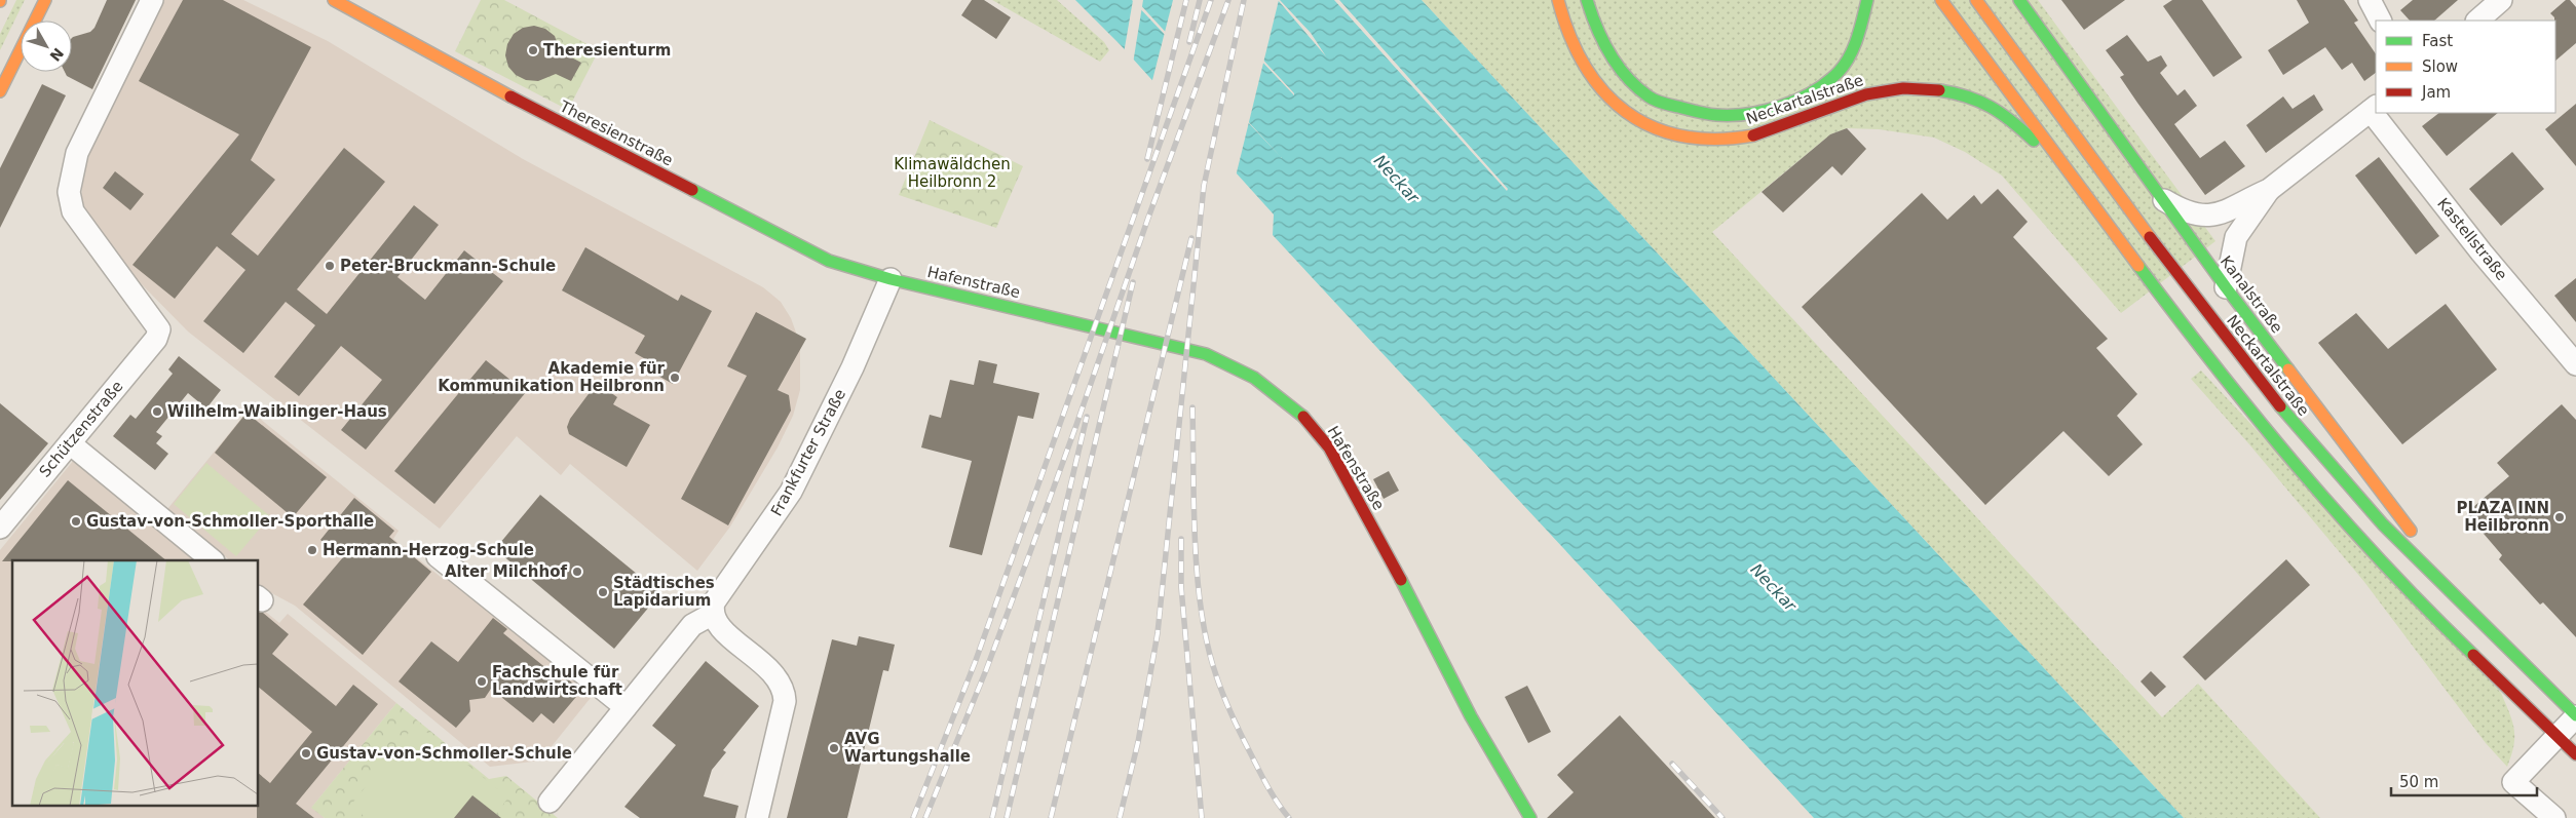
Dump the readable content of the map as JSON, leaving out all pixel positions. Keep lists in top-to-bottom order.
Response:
{
  "streets": {
    "main road": [
      "Neckartalstraße",
      "Theresienstraße",
      "Hafenstraße",
      "Kanalstraße"
    ],
    "street": ["Kastellstraße", "Schützenstraße", "Frankfurter Straße"]
  },
  "crossings": [
    ["Neckartalstraße", "Kanalstraße"],
    ["Theresienstraße", "Hafenstraße"],
    ["Theresienstraße", "Frankfurter Straße"],
    ["Hafenstraße", "Frankfurter Straße"]
  ],
  "water": ["Neckar"],
  "parks": ["Klimawäldchen Heilbronn 2"],
  "places": [
    "Theresienturm",
    "Peter-Bruckmann-Schule",
    "Akademie für Kommunikation Heilbronn",
    "Wilhelm-Waiblinger-Haus",
    "PLAZA INN Heilbronn",
    "Gustav-von-Schmoller-Sporthalle",
    "Hermann-Herzog-Schule",
    "Alter Milchhof",
    "Städtisches Lapidarium",
    "Fachschule für Landwirtschaft",
    "AVG Wartungshalle",
    "Gustav-von-Schmoller-Schule"
  ],
  "legend": ["Fast", "Slow", "Jam"],
  "scale_bar": "50 m",
  "north": "bottom right"
}
